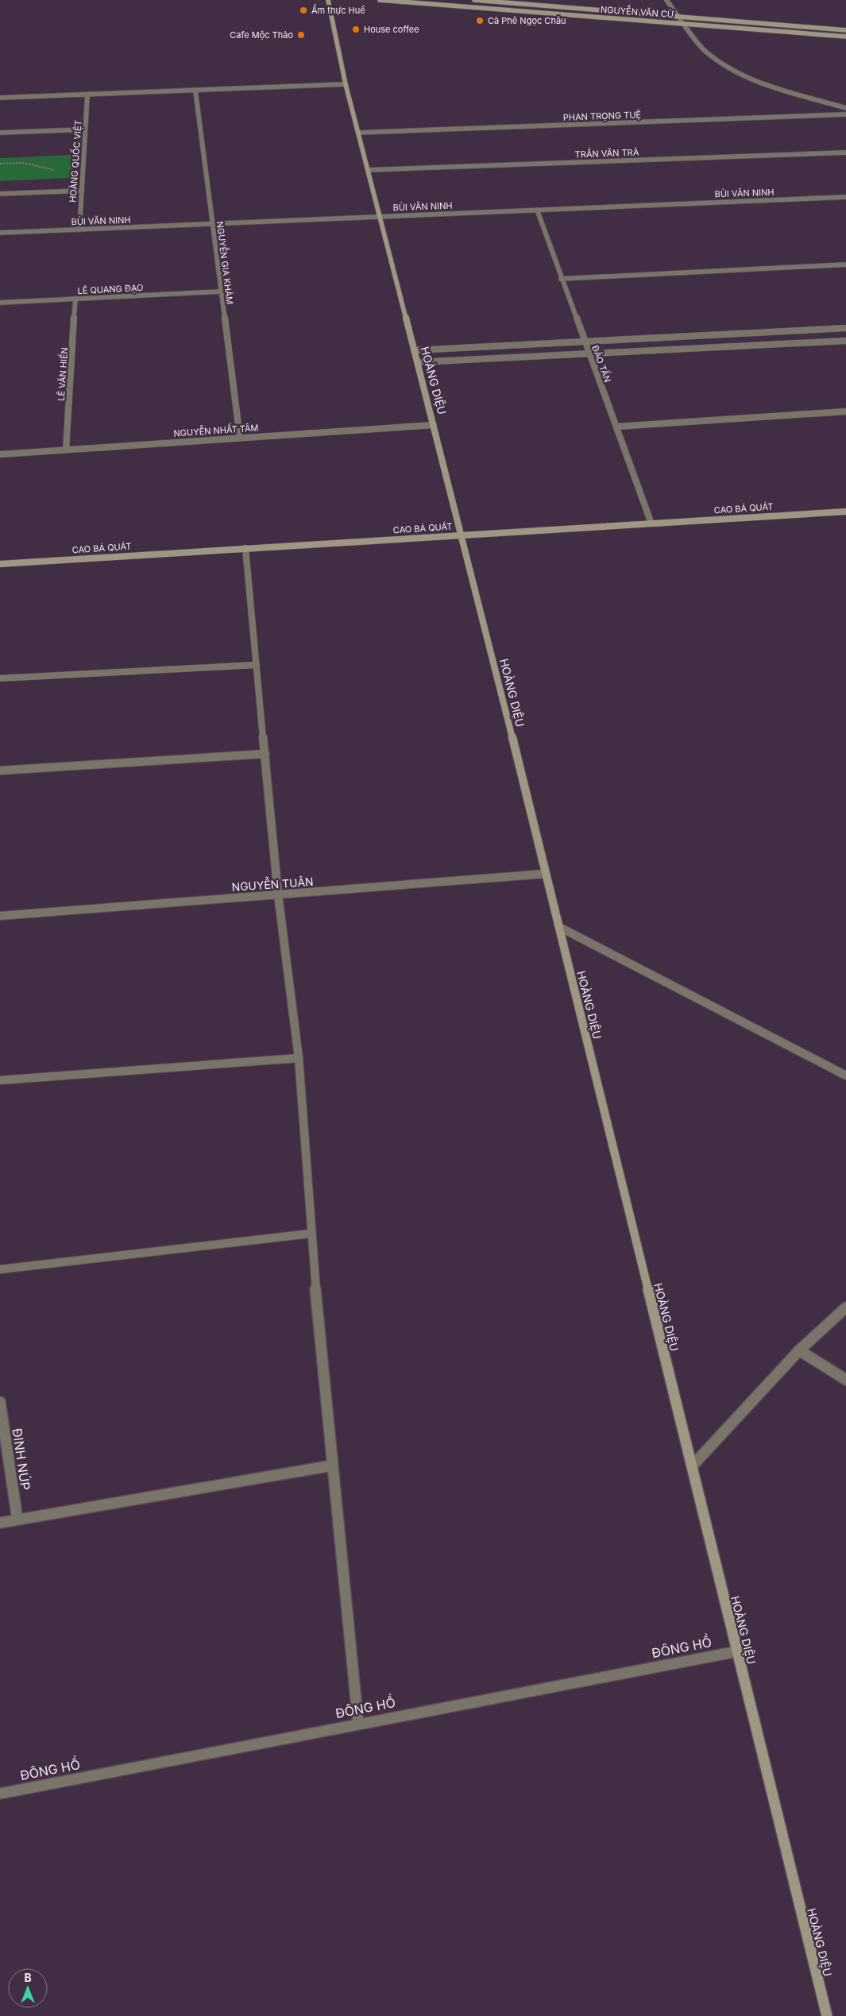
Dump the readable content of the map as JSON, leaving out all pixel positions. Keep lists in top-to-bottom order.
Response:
{
  "streets": {
    "street": [
      "NGUYỄN VĂN CỪ",
      "PHAN TRỌNG TUỆ",
      "TRẦN VĂN TRÀ",
      "HOÀNG QUỐC VIỆT",
      "BÙI VĂN NINH",
      "NGUYỄN GIA KHẢM",
      "LÊ QUANG ĐẠO",
      "ĐÀO TẤN",
      "LÊ VĂN HIẾN",
      "HOÀNG DIỆU",
      "NGUYỄN NHẤT TÂM",
      "CAO BÁ QUÁT",
      "NGUYỄN TUÂN",
      "ĐINH NÚP",
      "ĐÔNG HỒ"
    ]
  },
  "crossings": [
    ["PHAN TRỌNG TUỆ", "HOÀNG DIỆU"],
    ["TRẦN VĂN TRÀ", "HOÀNG DIỆU"],
    ["HOÀNG QUỐC VIỆT", "BÙI VĂN NINH"],
    ["BÙI VĂN NINH", "NGUYỄN GIA KHẢM"],
    ["BÙI VĂN NINH", "ĐÀO TẤN"],
    ["BÙI VĂN NINH", "HOÀNG DIỆU"],
    ["NGUYỄN GIA KHẢM", "LÊ QUANG ĐẠO"],
    ["NGUYỄN GIA KHẢM", "NGUYỄN NHẤT TÂM"],
    ["LÊ QUANG ĐẠO", "LÊ VĂN HIẾN"],
    ["ĐÀO TẤN", "CAO BÁ QUÁT"],
    ["LÊ VĂN HIẾN", "NGUYỄN NHẤT TÂM"],
    ["HOÀNG DIỆU", "NGUYỄN NHẤT TÂM"],
    ["HOÀNG DIỆU", "CAO BÁ QUÁT"],
    ["HOÀNG DIỆU", "NGUYỄN TUÂN"],
    ["HOÀNG DIỆU", "ĐÔNG HỒ"]
  ],
  "places": [
    "Ẩm thực Huế",
    "Cà Phê Ngọc Châu",
    "House coffee",
    "Cafe Mộc Thảo"
  ],
  "north": "top"
}
